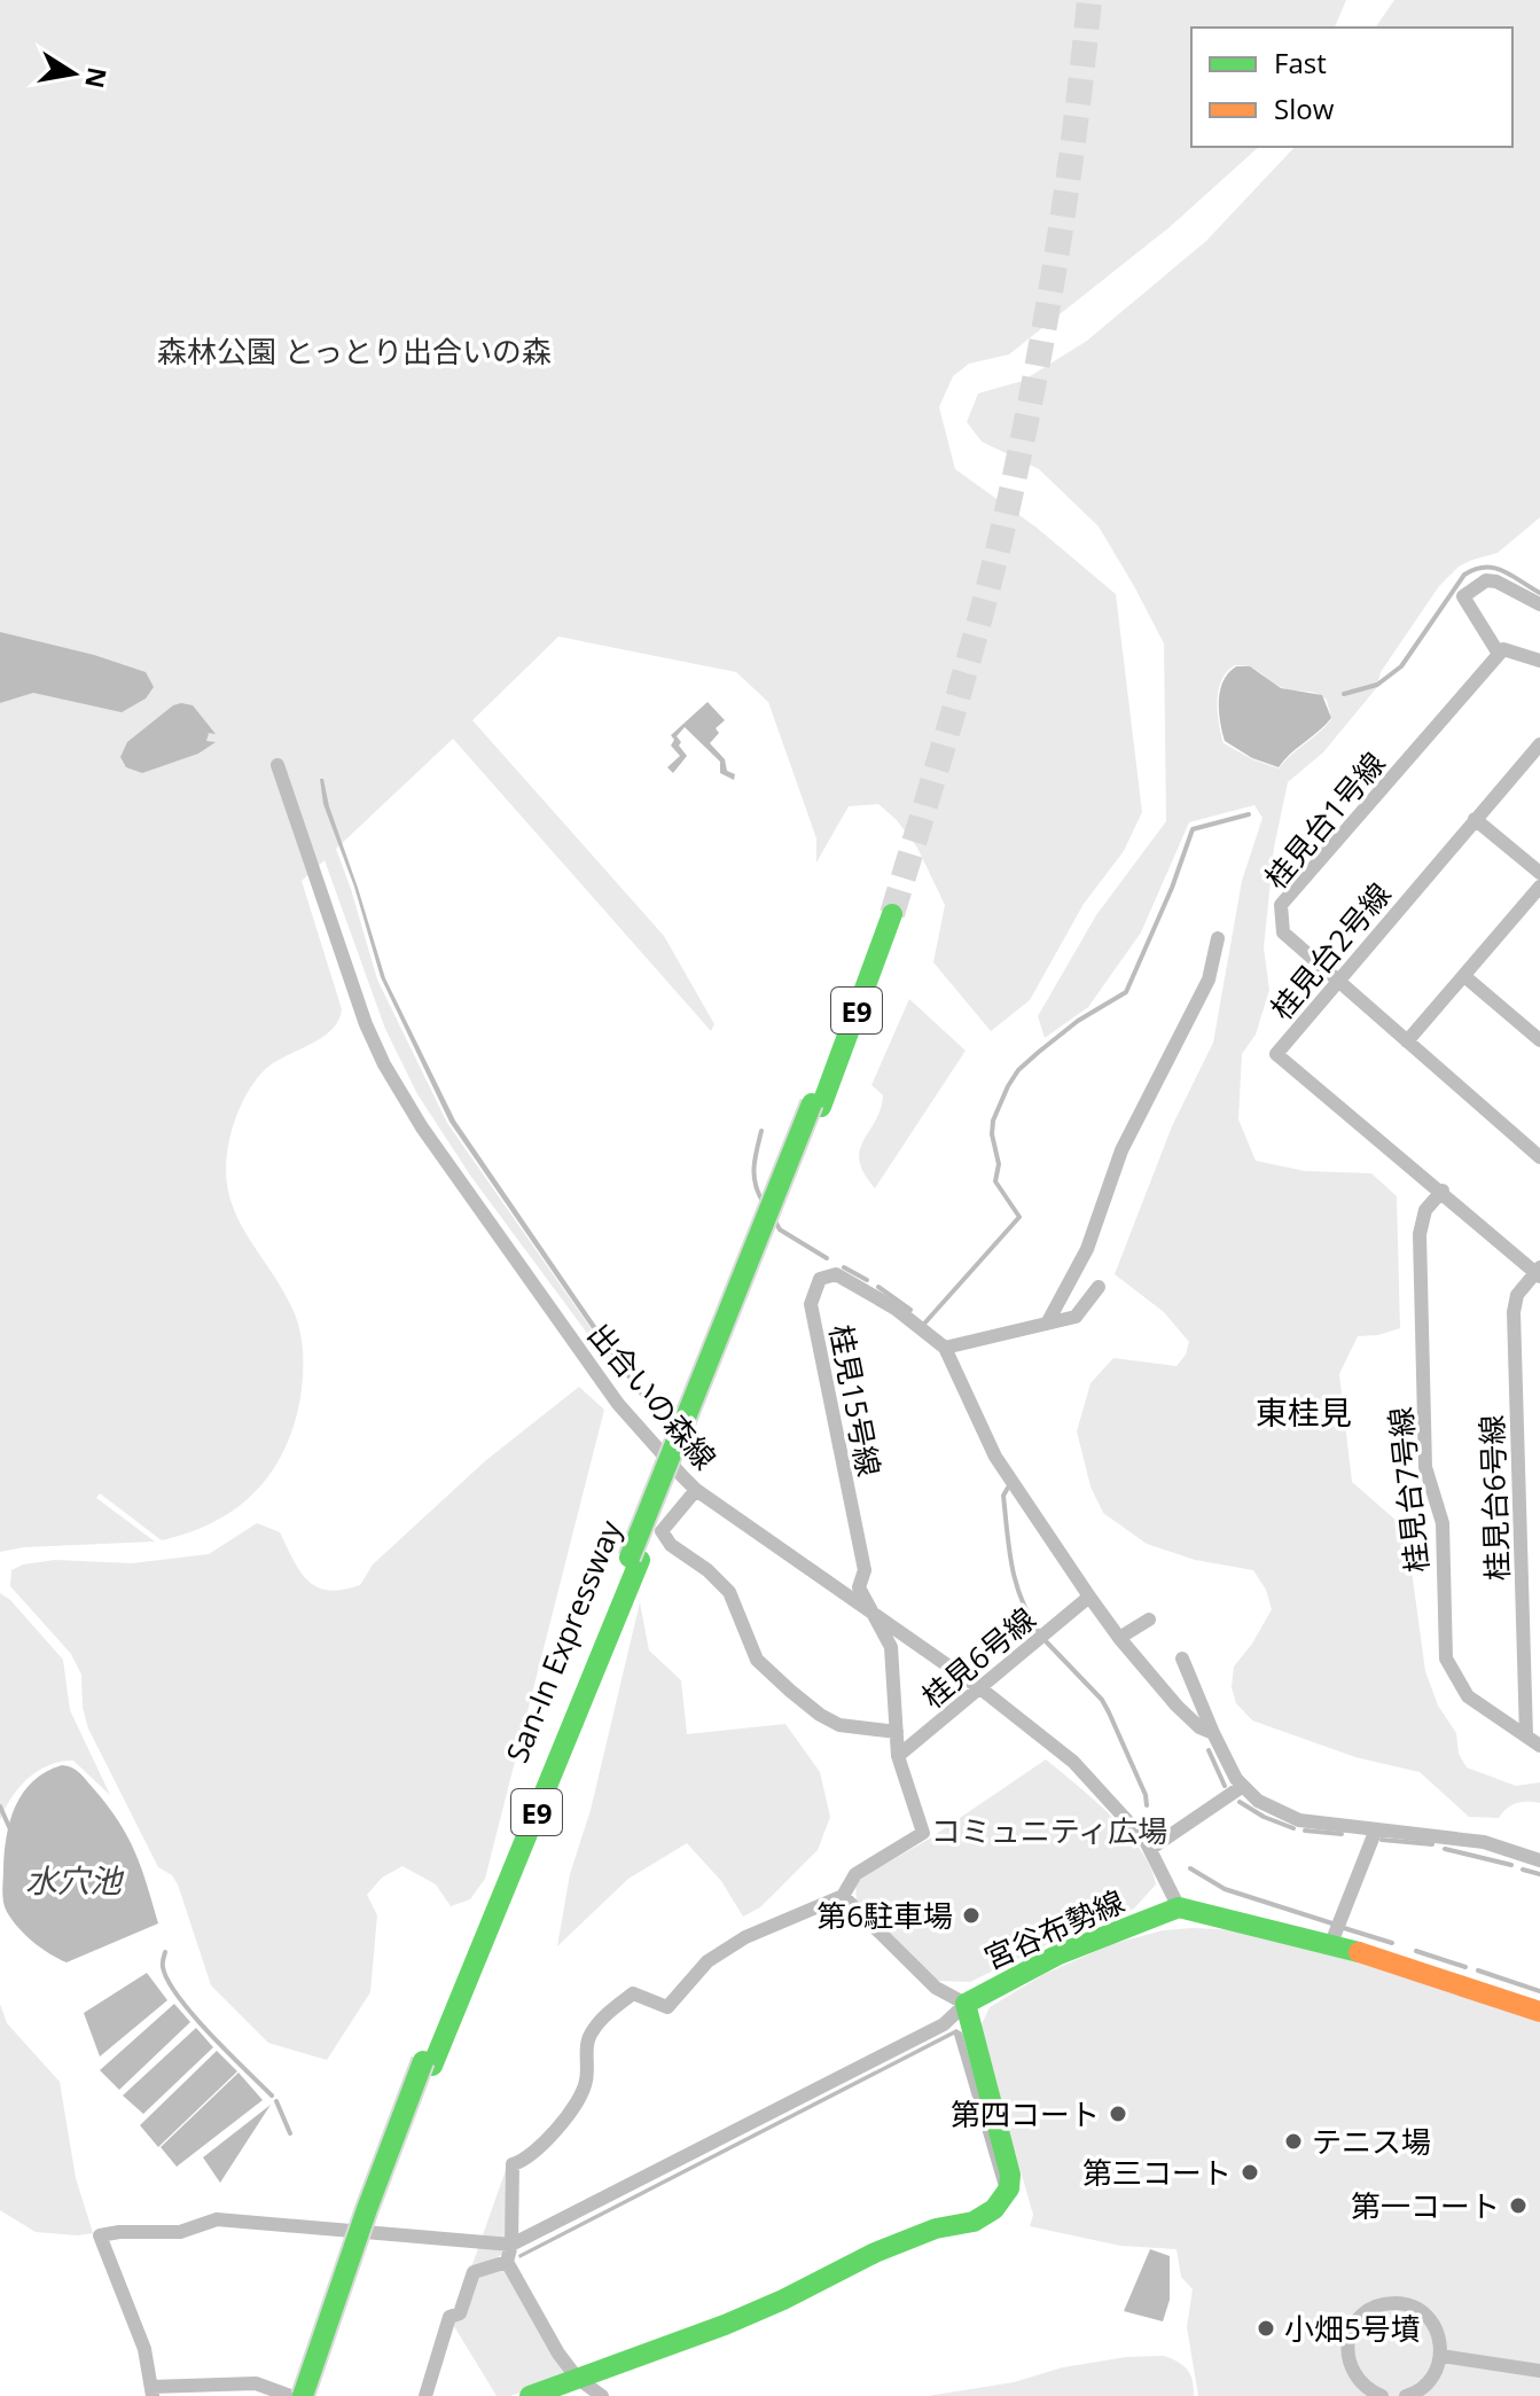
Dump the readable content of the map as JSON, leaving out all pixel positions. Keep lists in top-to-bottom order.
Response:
{
  "streets": {
    "main road": ["E9", "San-In Expressway", "宮谷布勢線"],
    "street": [
      "桂見台1号線",
      "桂見台2号線",
      "出合いの森線",
      "桂見15号線",
      "桂見台7号線",
      "桂見台6号線",
      "桂見6号線"
    ]
  },
  "crossings": [
    ["桂見台1号線", "桂見台2号線"],
    ["桂見台2号線", "桂見台7号線"],
    ["桂見台2号線", "桂見台6号線"],
    ["出合いの森線", "桂見15号線"],
    ["出合いの森線", "桂見6号線"],
    ["出合いの森線", "宮谷布勢線"],
    ["桂見15号線", "桂見6号線"],
    ["桂見台7号線", "桂見台6号線"]
  ],
  "districts": ["東桂見"],
  "water": ["水穴池"],
  "parks": ["森林公園 とっとり出合いの森", "コミュニティ広場"],
  "places": [
    "第6駐車場",
    "第四コート",
    "テニス場",
    "第三コート",
    "第一コート",
    "小畑5号墳"
  ],
  "legend": ["Fast", "Slow"],
  "north": "right"
}
